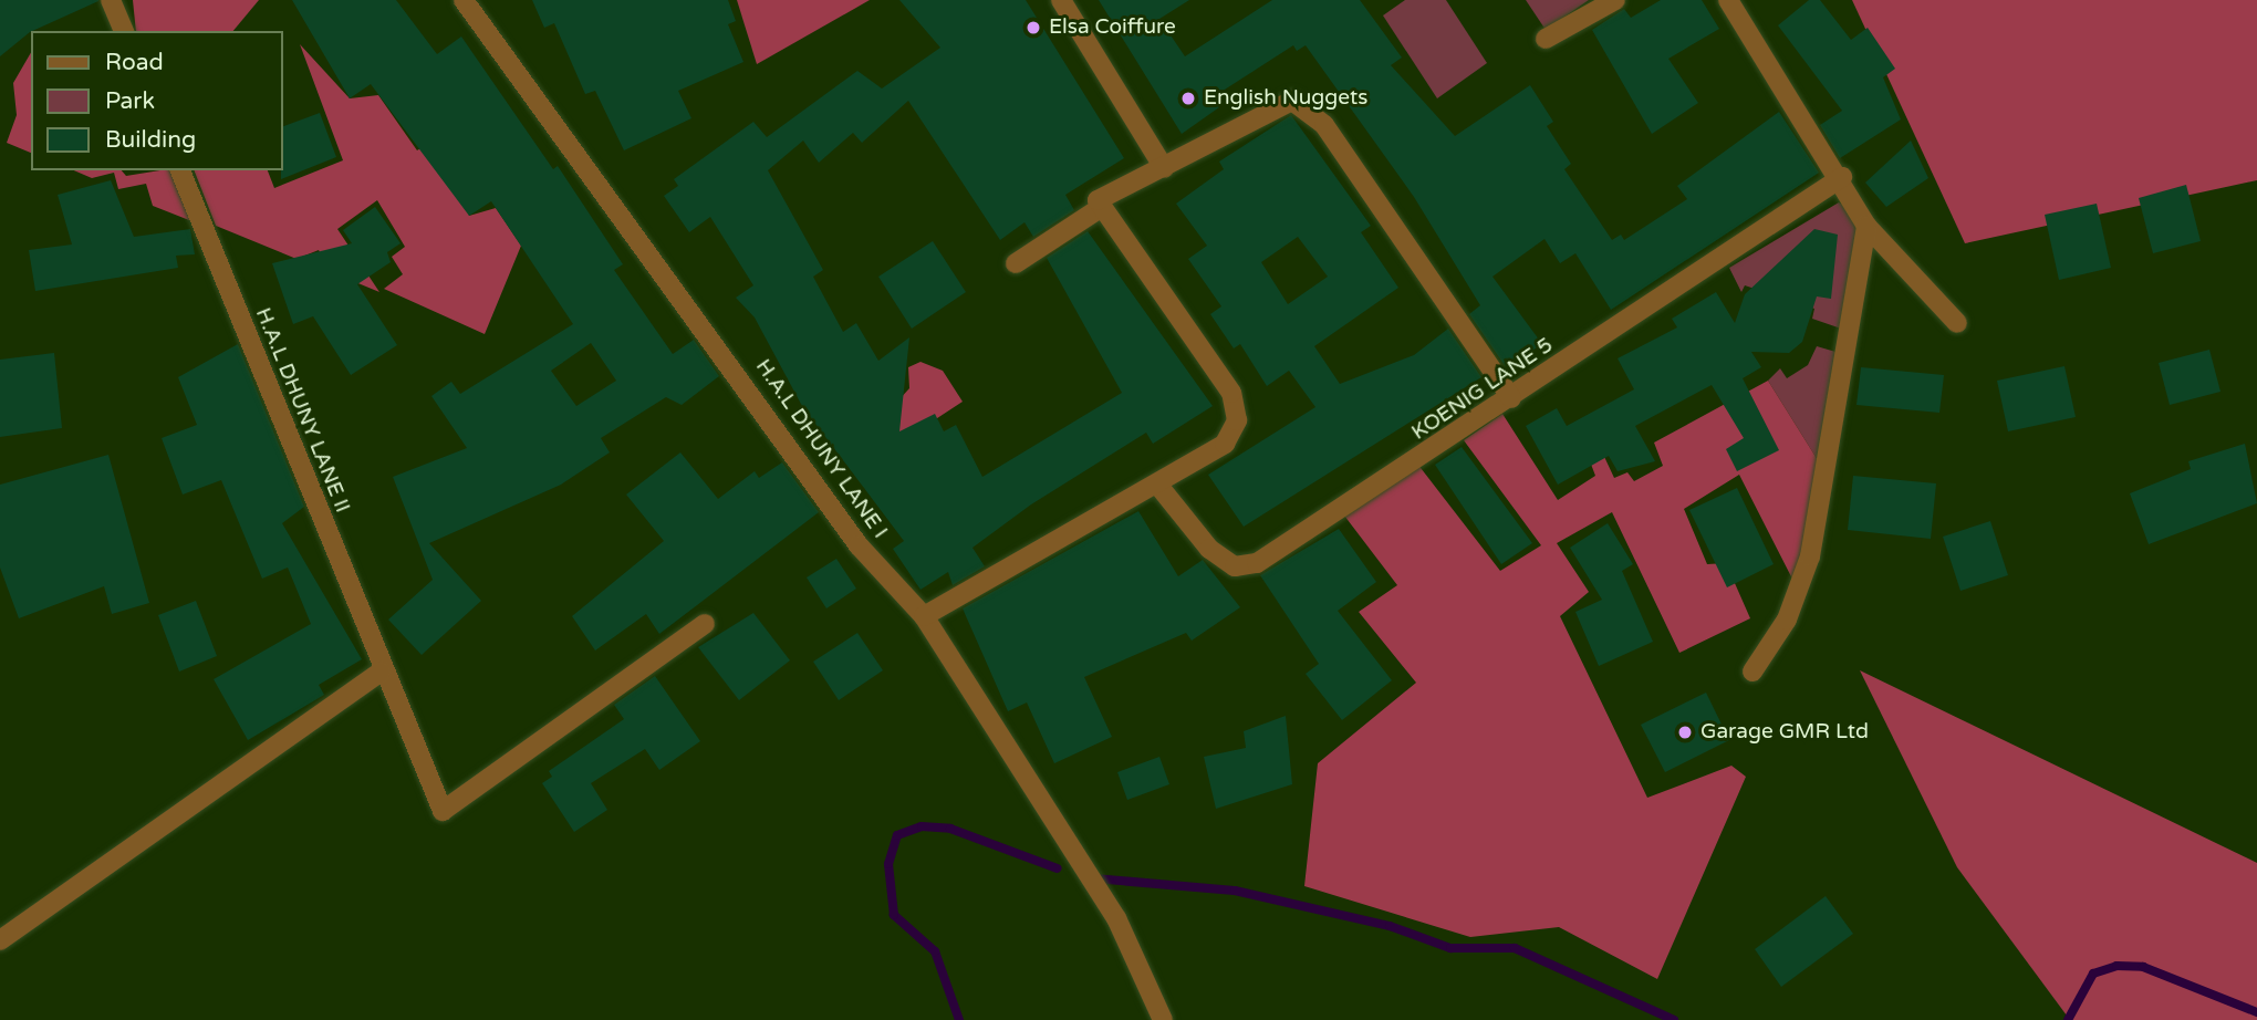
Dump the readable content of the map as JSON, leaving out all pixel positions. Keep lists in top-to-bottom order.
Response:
{
  "streets": {
    "street": ["KOENIG LANE 5", "H.A.L DHUNY LANE II", "H.A.L DHUNY LANE I"]
  },
  "places": ["Elsa Coiffure", "English Nuggets", "Garage GMR Ltd"],
  "legend": ["Road", "Park", "Building"]
}
